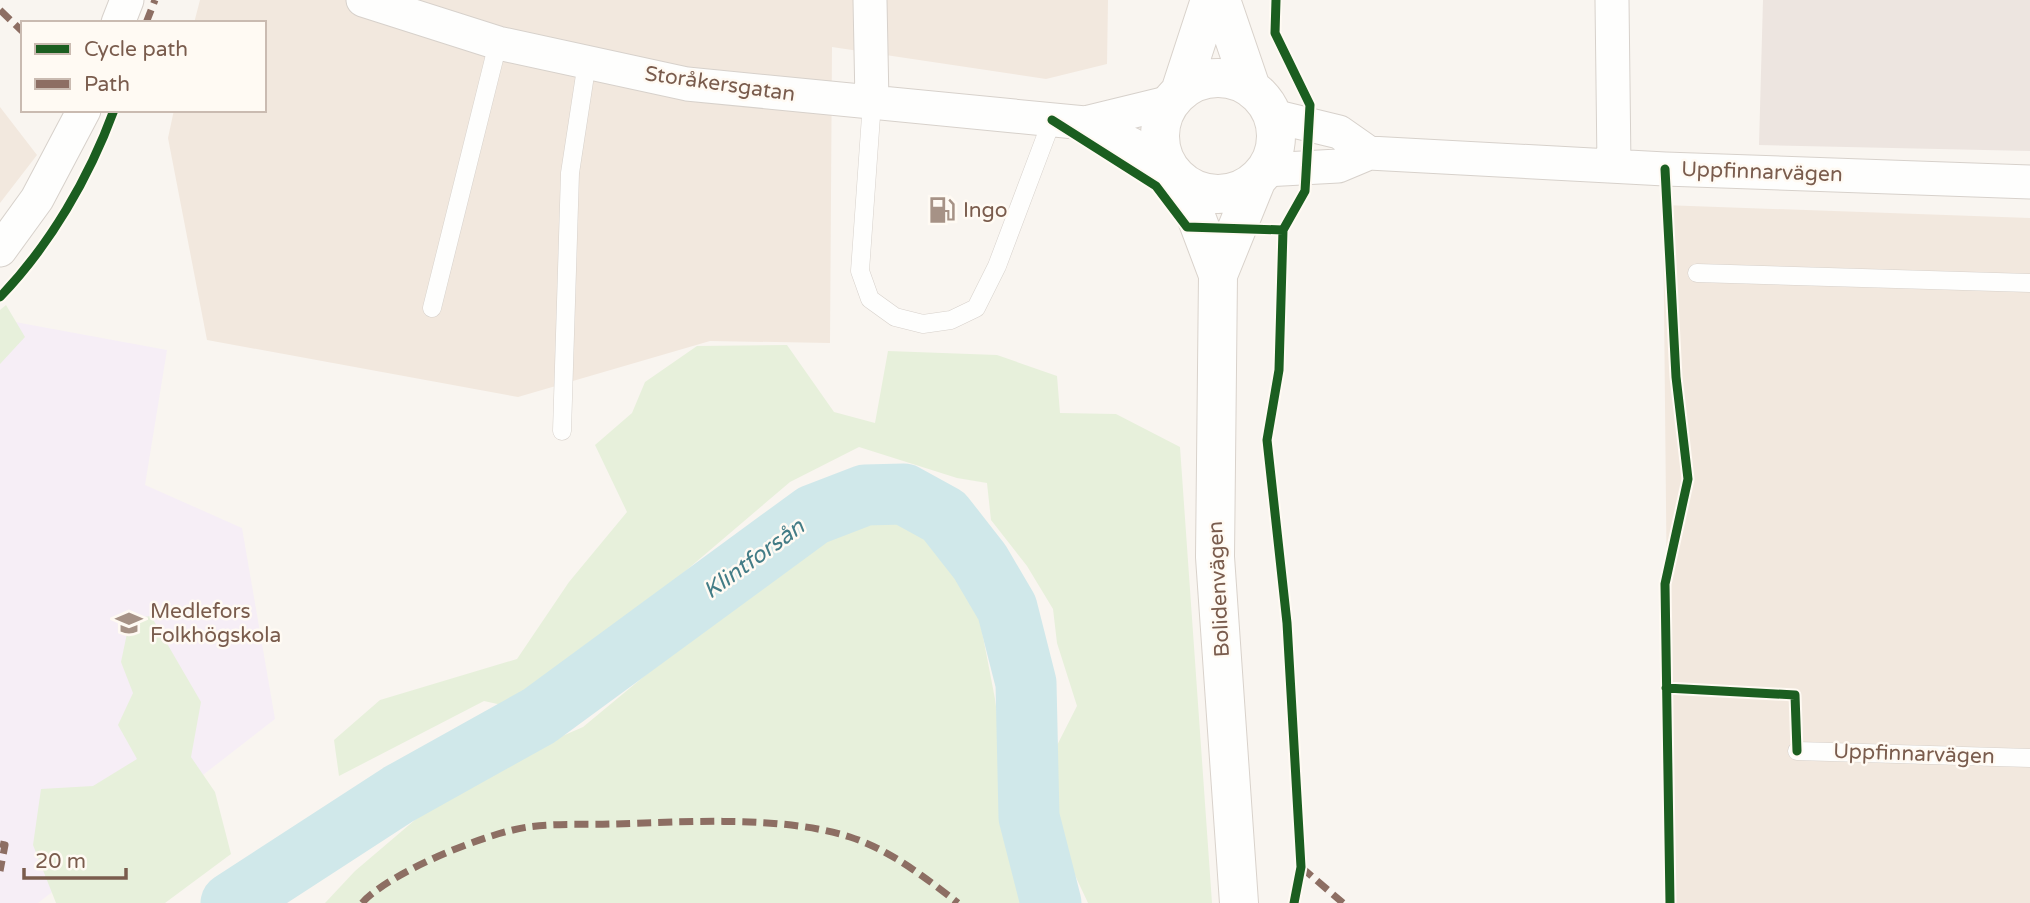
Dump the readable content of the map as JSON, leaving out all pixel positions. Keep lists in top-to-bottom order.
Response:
{
  "streets": {
    "main road": ["Bolidenvägen"],
    "street": ["Storåkersgatan", "Uppfinnarvägen"]
  },
  "crossings": [
    ["Storåkersgatan", "Uppfinnarvägen"],
    ["Storåkersgatan", "Bolidenvägen"],
    ["Uppfinnarvägen", "Bolidenvägen"]
  ],
  "water": ["Klintforsån"],
  "places": {
    "fuel station": ["Ingo"],
    "school or university": ["Medlefors Folkhögskola"]
  },
  "legend": ["Cycle path", "Path"],
  "scale_bar": "20 m"
}
